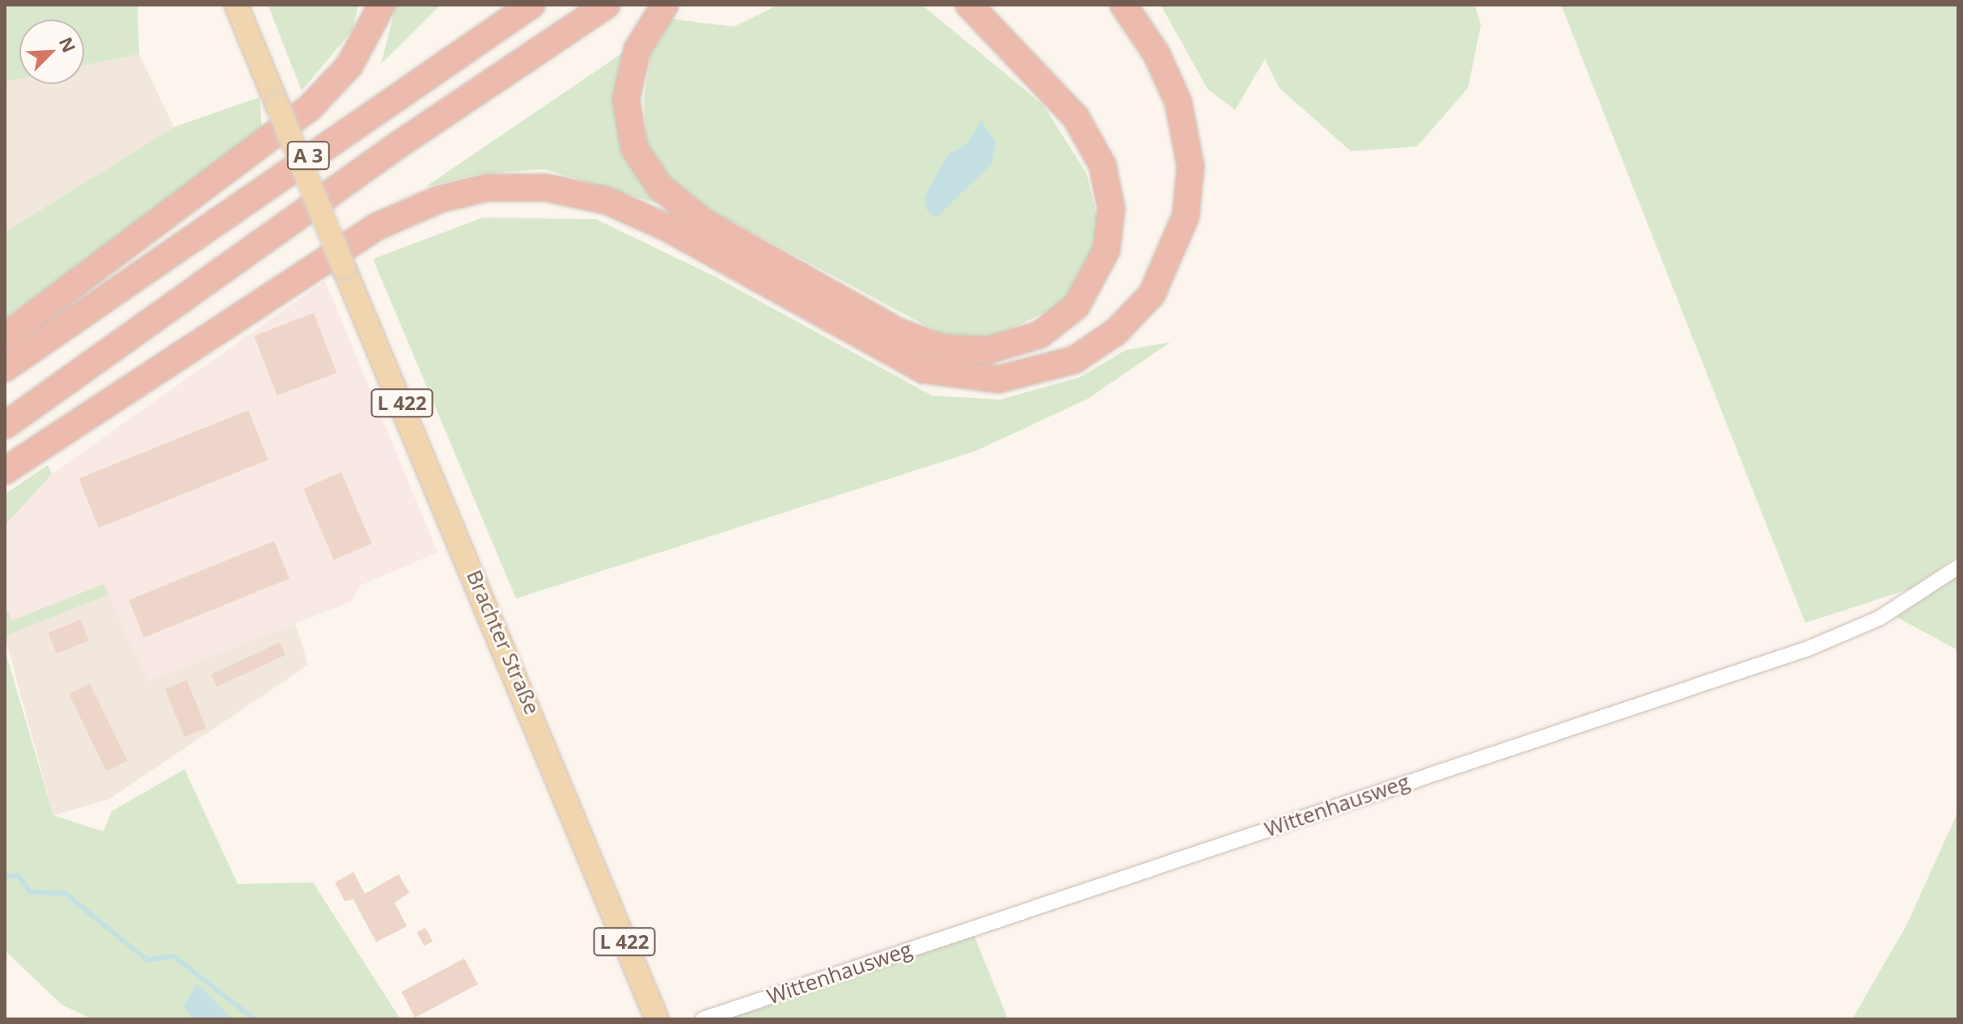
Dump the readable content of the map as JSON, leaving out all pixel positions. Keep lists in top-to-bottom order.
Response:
{
  "streets": {
    "highway": ["A 3"],
    "main road": ["L 422", "Brachter Straße"],
    "street": ["Wittenhausweg"]
  },
  "north": "top right"
}
